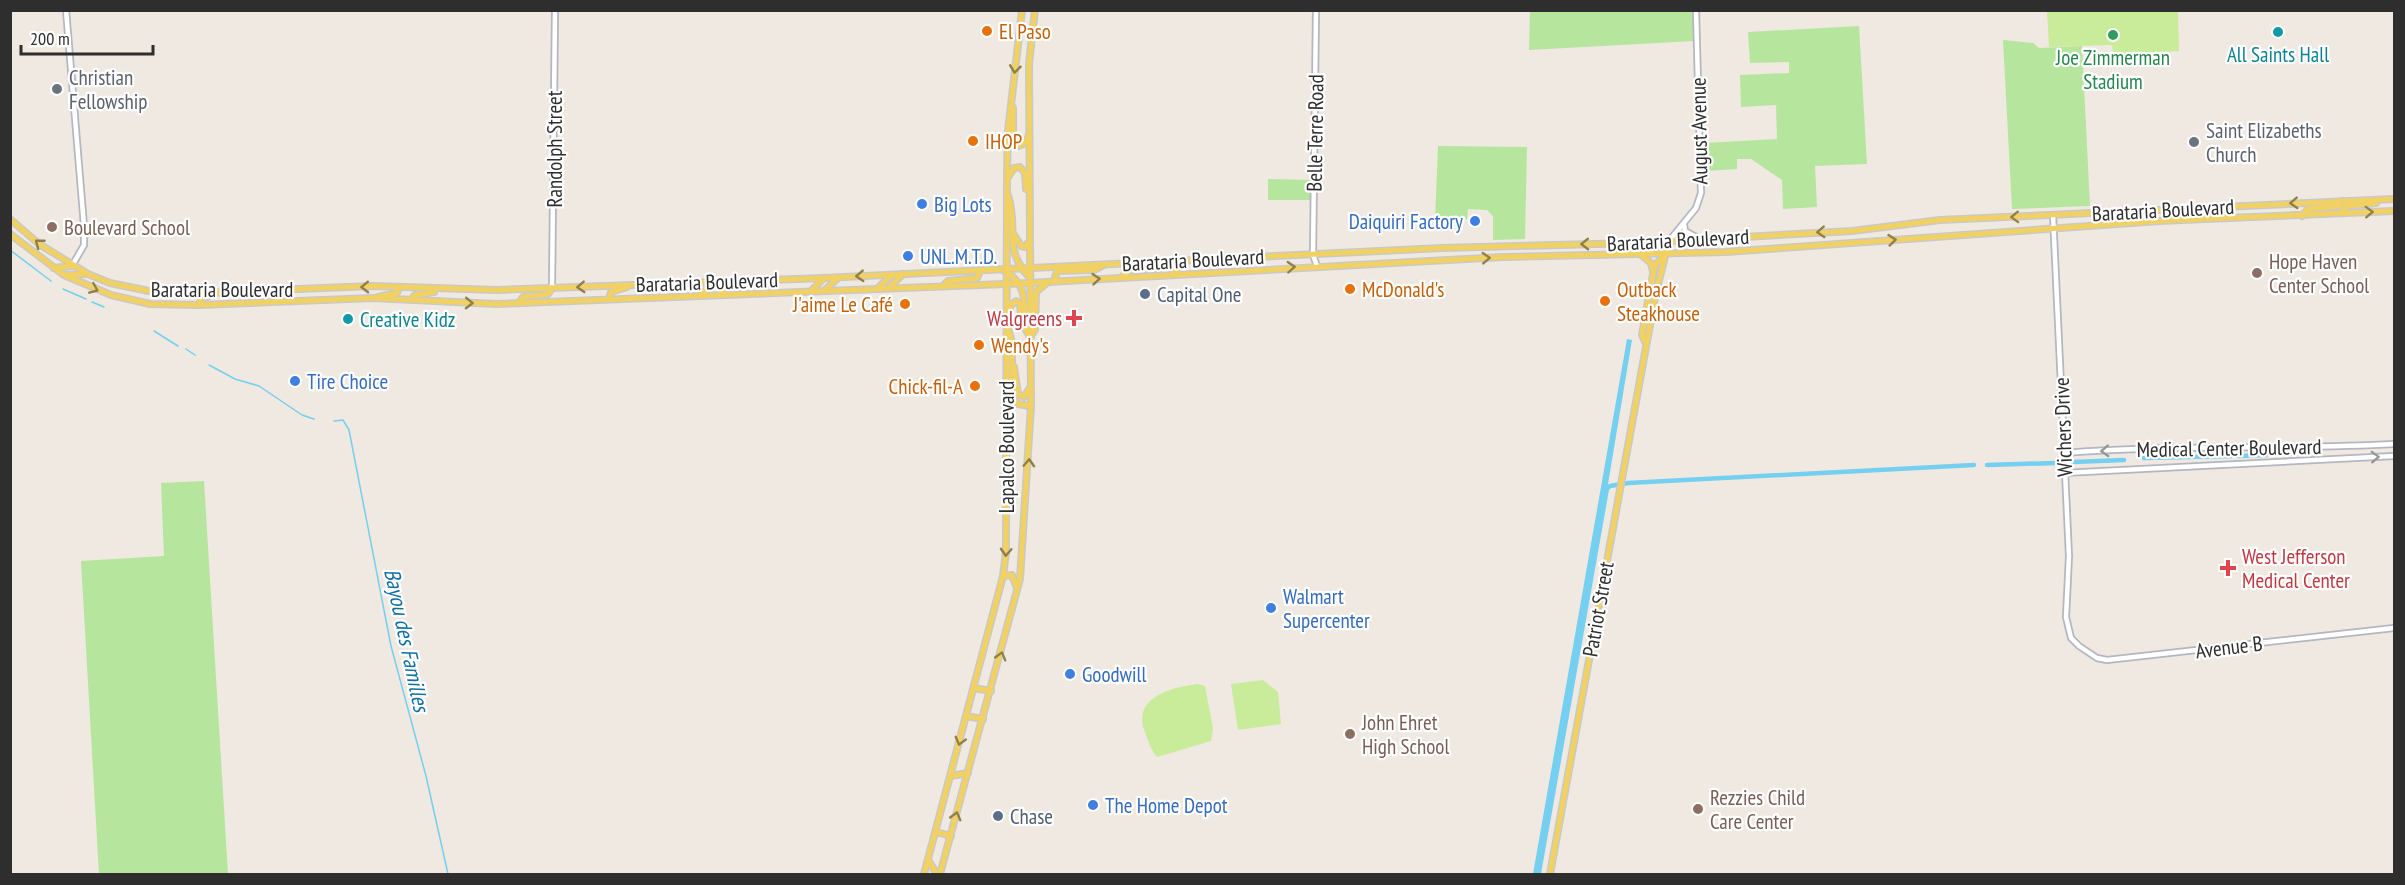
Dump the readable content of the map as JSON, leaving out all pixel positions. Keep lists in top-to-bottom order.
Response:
{
  "streets": {
    "main road": ["Barataria Boulevard", "Lapalco Boulevard", "Patriot Street"],
    "street": [
      "August Avenue",
      "Belle Terre Road",
      "Randolph Street",
      "Wichers Drive",
      "Medical Center Boulevard",
      "Avenue B"
    ]
  },
  "crossings": [
    ["August Avenue", "Barataria Boulevard"],
    ["August Avenue", "Patriot Street"],
    ["Belle Terre Road", "Barataria Boulevard"],
    ["Randolph Street", "Barataria Boulevard"],
    ["Barataria Boulevard", "Wichers Drive"],
    ["Barataria Boulevard", "Lapalco Boulevard"],
    ["Barataria Boulevard", "Patriot Street"],
    ["Wichers Drive", "Medical Center Boulevard"],
    ["Wichers Drive", "Avenue B"]
  ],
  "water": ["Bayou des Familles"],
  "places": {
    "other": [
      "El Paso",
      "All Saints Hall",
      "Joe Zimmerman Stadium",
      "Christian Fellowship",
      "IHOP",
      "Saint Elizabeths Church",
      "Big Lots",
      "Daiquiri Factory",
      "Boulevard School",
      "UNL.M.T.D.",
      "Hope Haven Center School",
      "McDonald's",
      "Capital One",
      "Outback Steakhouse",
      "J'aime Le Café",
      "Creative Kidz",
      "Wendy's",
      "Tire Choice",
      "Chick-fil-A",
      "Walmart Supercenter",
      "Goodwill",
      "John Ehret High School",
      "The Home Depot",
      "Rezzies Child Care Center",
      "Chase"
    ],
    "health": ["Walgreens", "West Jefferson Medical Center"]
  },
  "scale_bar": "200 m"
}
